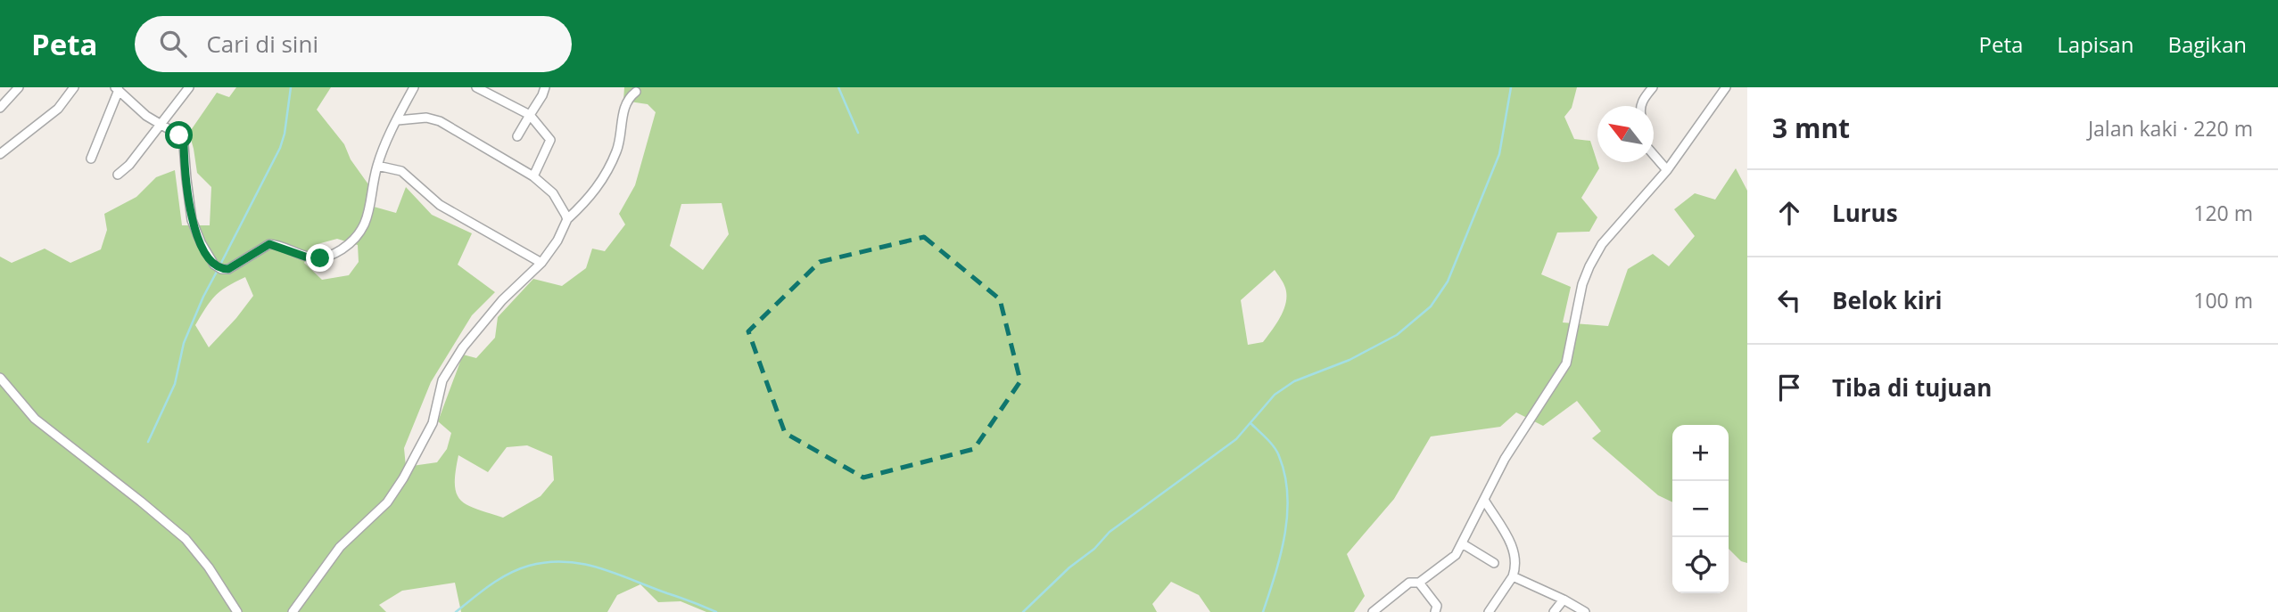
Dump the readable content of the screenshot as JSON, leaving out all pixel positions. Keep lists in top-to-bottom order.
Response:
{
  "north": "top left",
  "page": {
    "header": "Peta",
    "search": "Cari di sini",
    "nav": ["Peta", "Lapisan", "Bagikan"],
    "heading": ["3 mnt", "Jalan kaki · 220 m"],
    "list": [
      ["Lurus", "120 m"],
      ["Belok kiri", "100 m"],
      "Tiba di tujuan"
    ],
    "map_buttons": ["+", "−"]
  }
}
